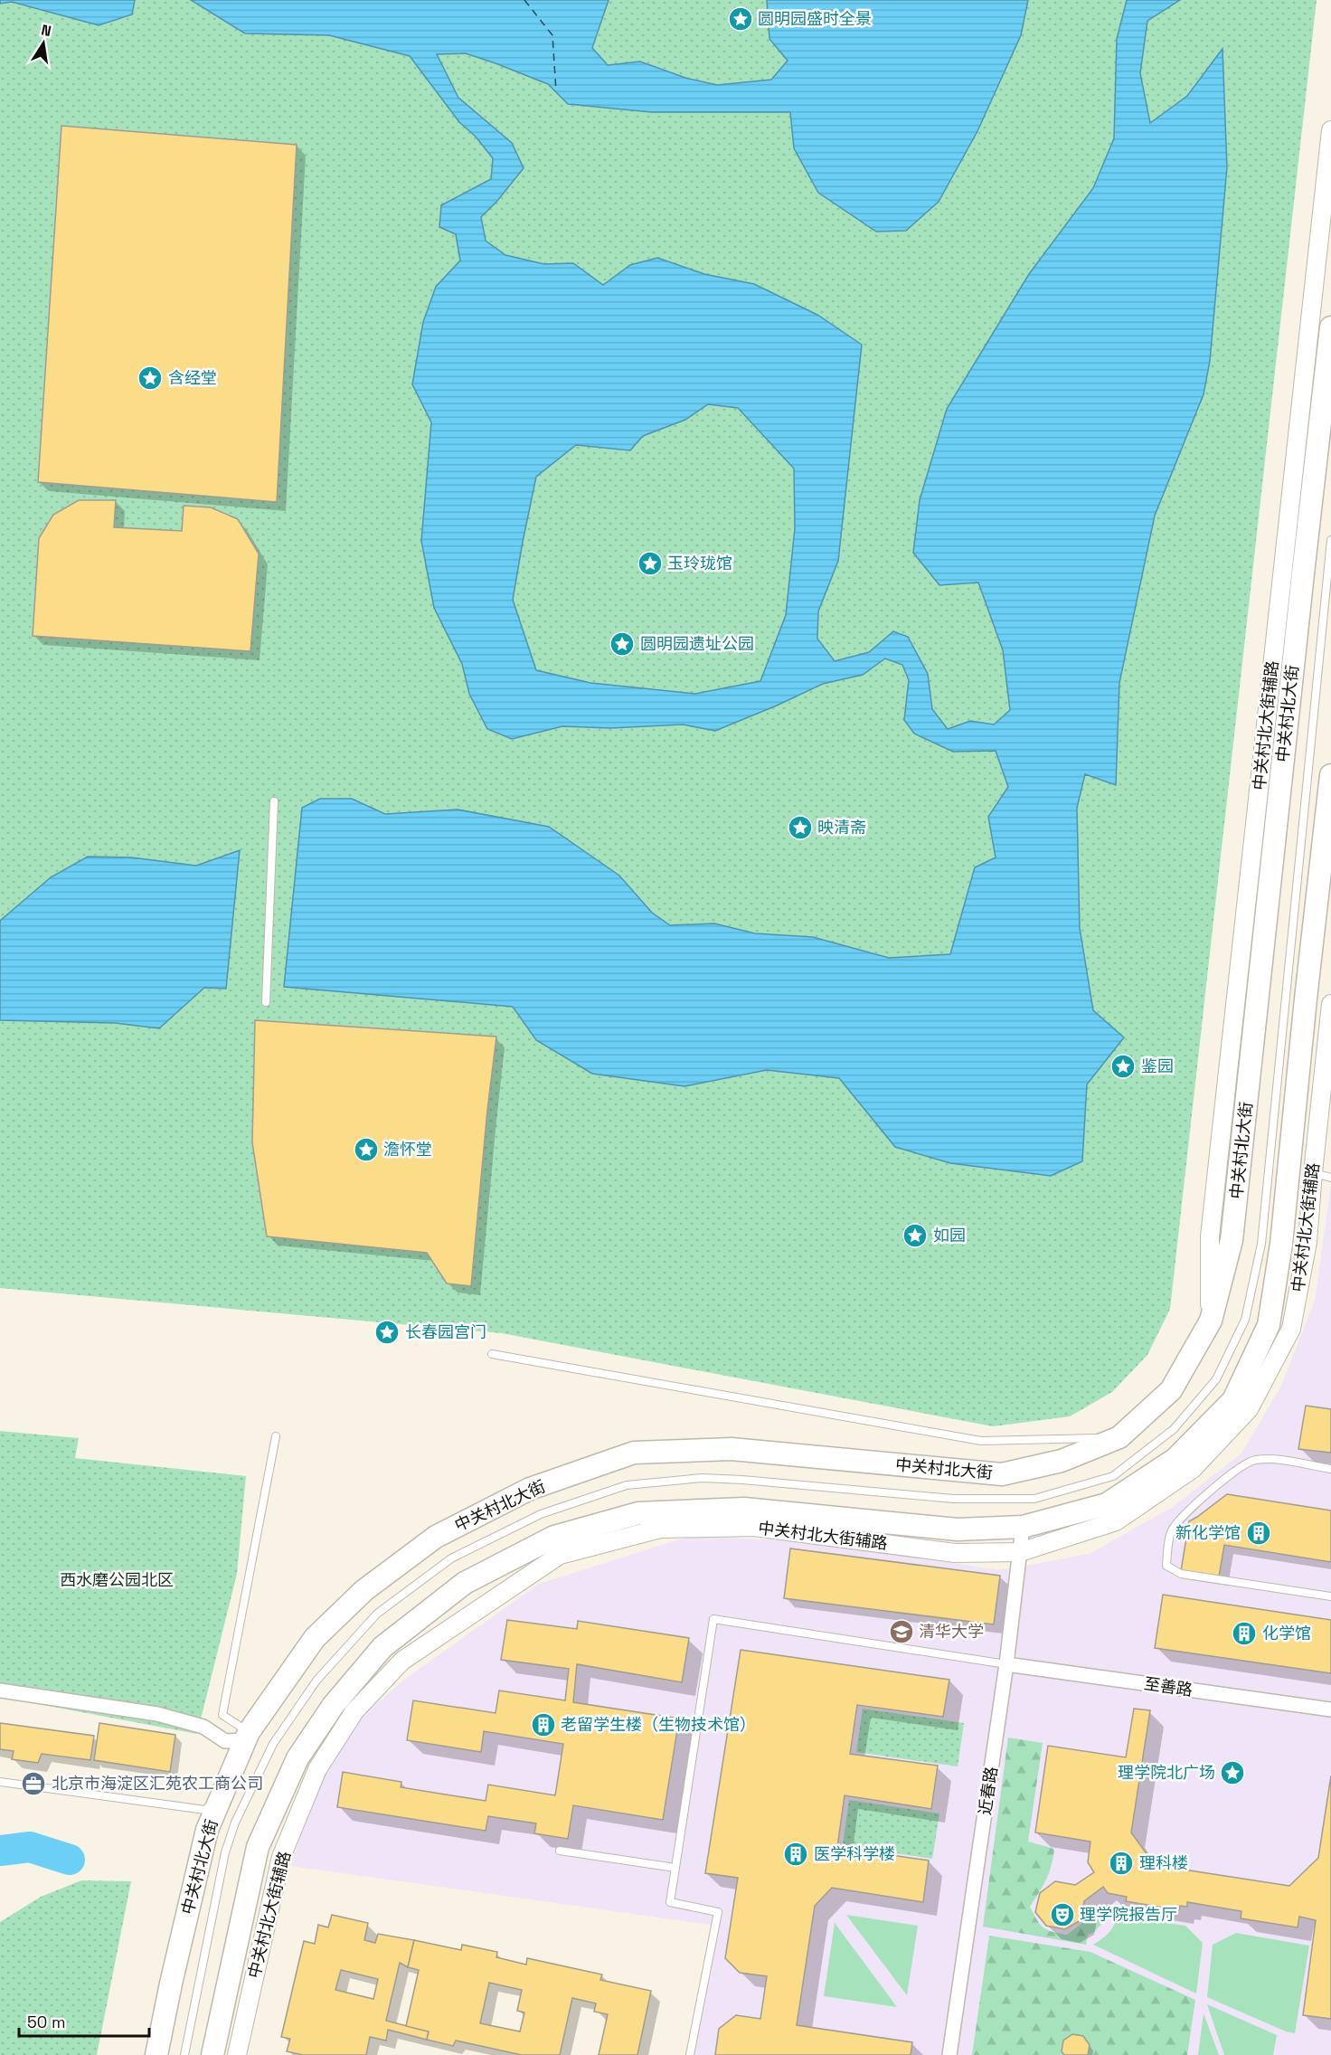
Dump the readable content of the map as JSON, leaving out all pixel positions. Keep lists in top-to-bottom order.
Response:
{
  "streets": {
    "main road": ["中关村北大街"],
    "street": ["中关村北大街辅路", "至善路", "近春路"]
  },
  "crossings": [
    ["中关村北大街", "中关村北大街辅路"],
    ["中关村北大街辅路", "近春路"],
    ["至善路", "近春路"]
  ],
  "parks": ["西水磨公园北区"],
  "places": {
    "place": [
      "圆明园盛时全景",
      "含经堂",
      "玉玲珑馆",
      "圆明园遗址公园",
      "映清斋",
      "鉴园",
      "澹怀堂",
      "如园",
      "长春园宫门",
      "理学院北广场"
    ],
    "building": [
      "新化学馆",
      "化学馆",
      "老留学生楼（生物技术馆）",
      "医学科学楼",
      "理科楼"
    ],
    "school or university": ["清华大学"],
    "office": ["北京市海淀区汇苑农工商公司"],
    "theatre": ["理学院报告厅"]
  },
  "scale_bar": "50 m",
  "north": "top"
}
